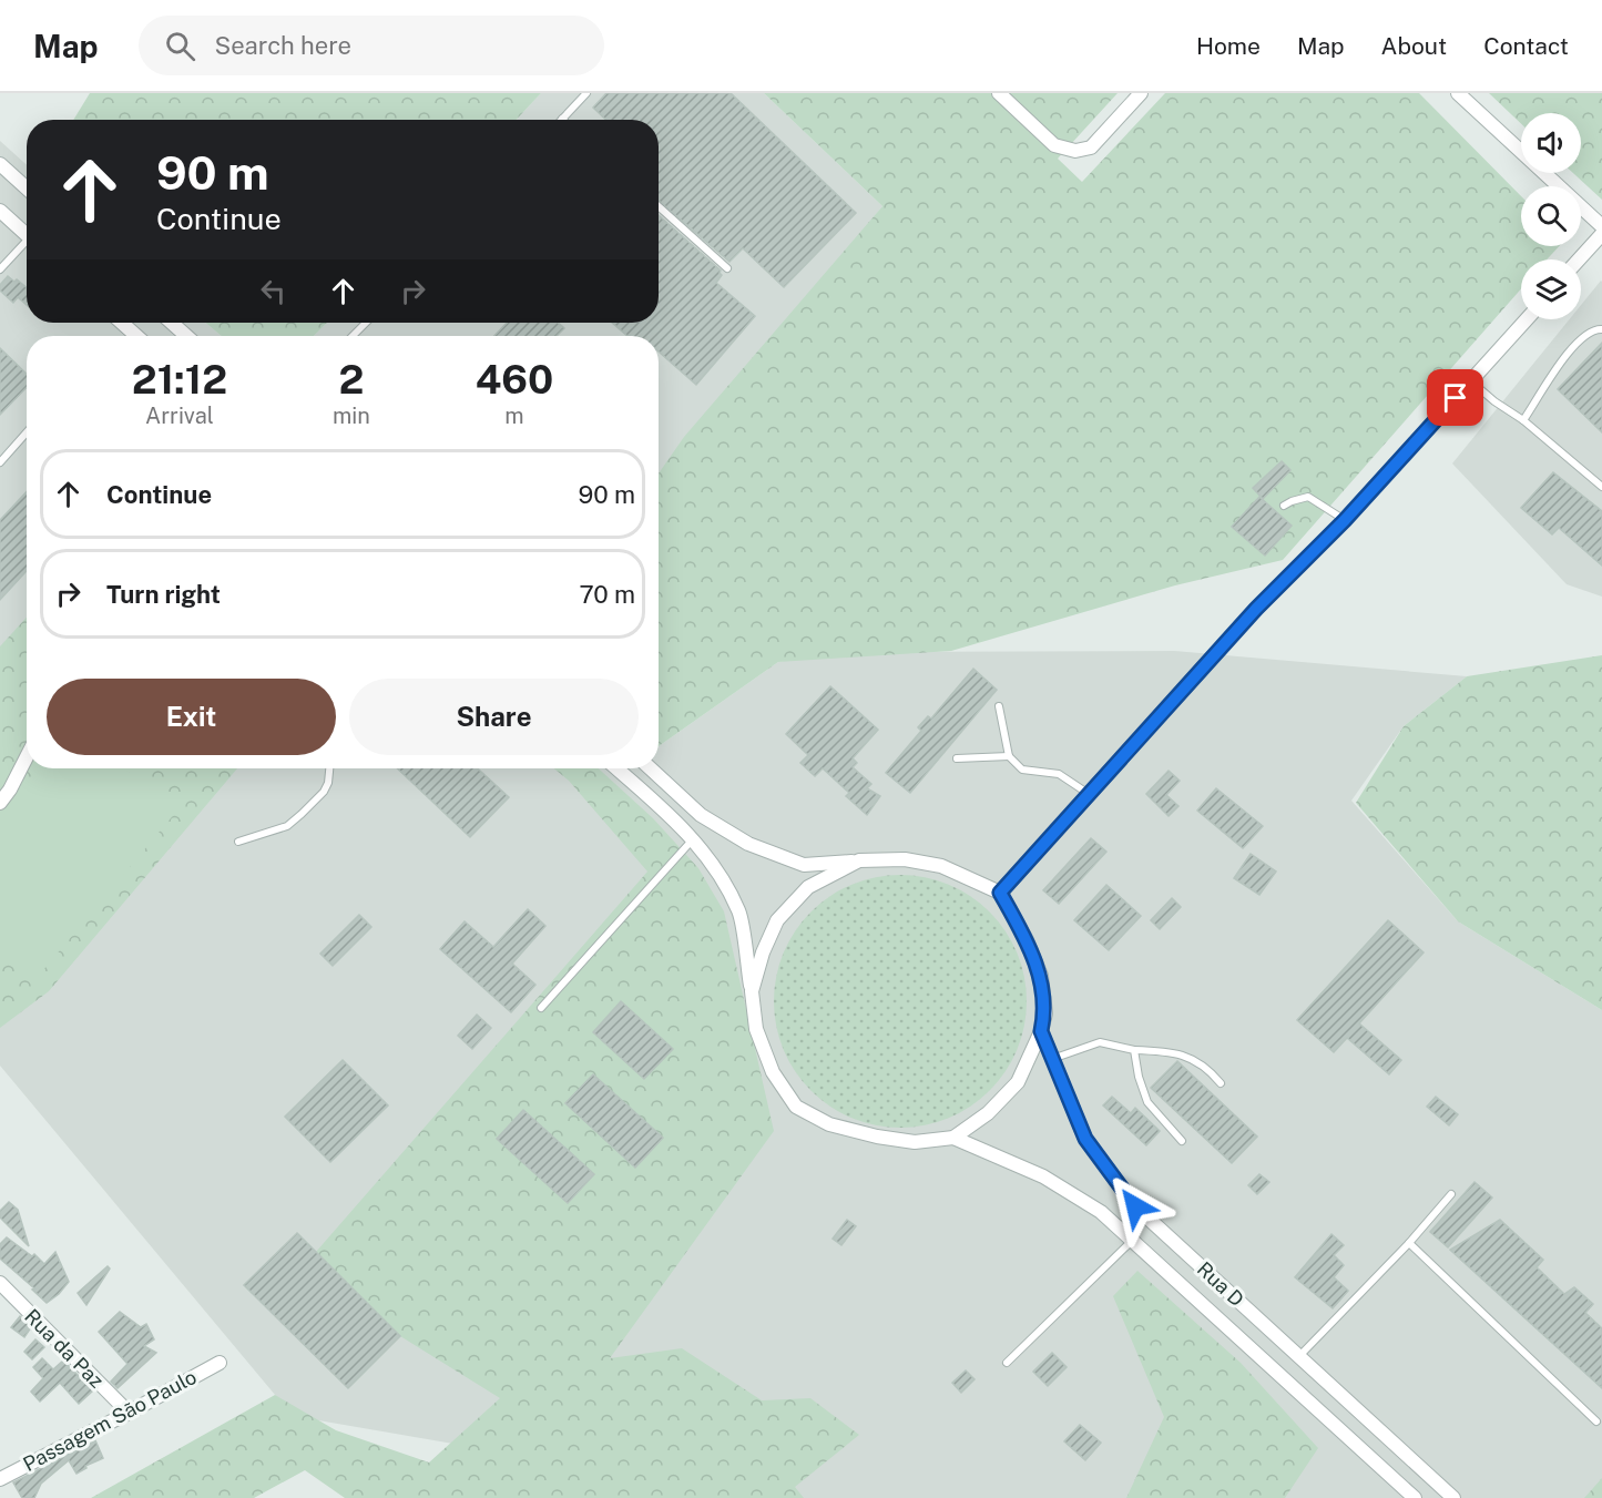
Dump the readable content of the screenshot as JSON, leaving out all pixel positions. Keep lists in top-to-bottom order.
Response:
{
  "streets": {
    "street": ["Rua D", "Rua da Paz", "Passagem São Paulo"]
  },
  "crossings": [
    ["Rua da Paz", "Passagem São Paulo"]
  ],
  "page": {
    "header": "Map",
    "search": "Search here",
    "nav": [
      "Home",
      "Map",
      "About",
      "Contact"
    ],
    "turn": ["90 m", "Continue"],
    "eta": [
      "21:12",
      "Arrival",
      "2",
      "min",
      "460",
      "m"
    ],
    "list": [
      {
        "name": "Continue",
        "value": "90 m"
      },
      {
        "name": "Turn right",
        "value": "70 m"
      }
    ],
    "buttons": ["Exit", "Share"]
  }
}
